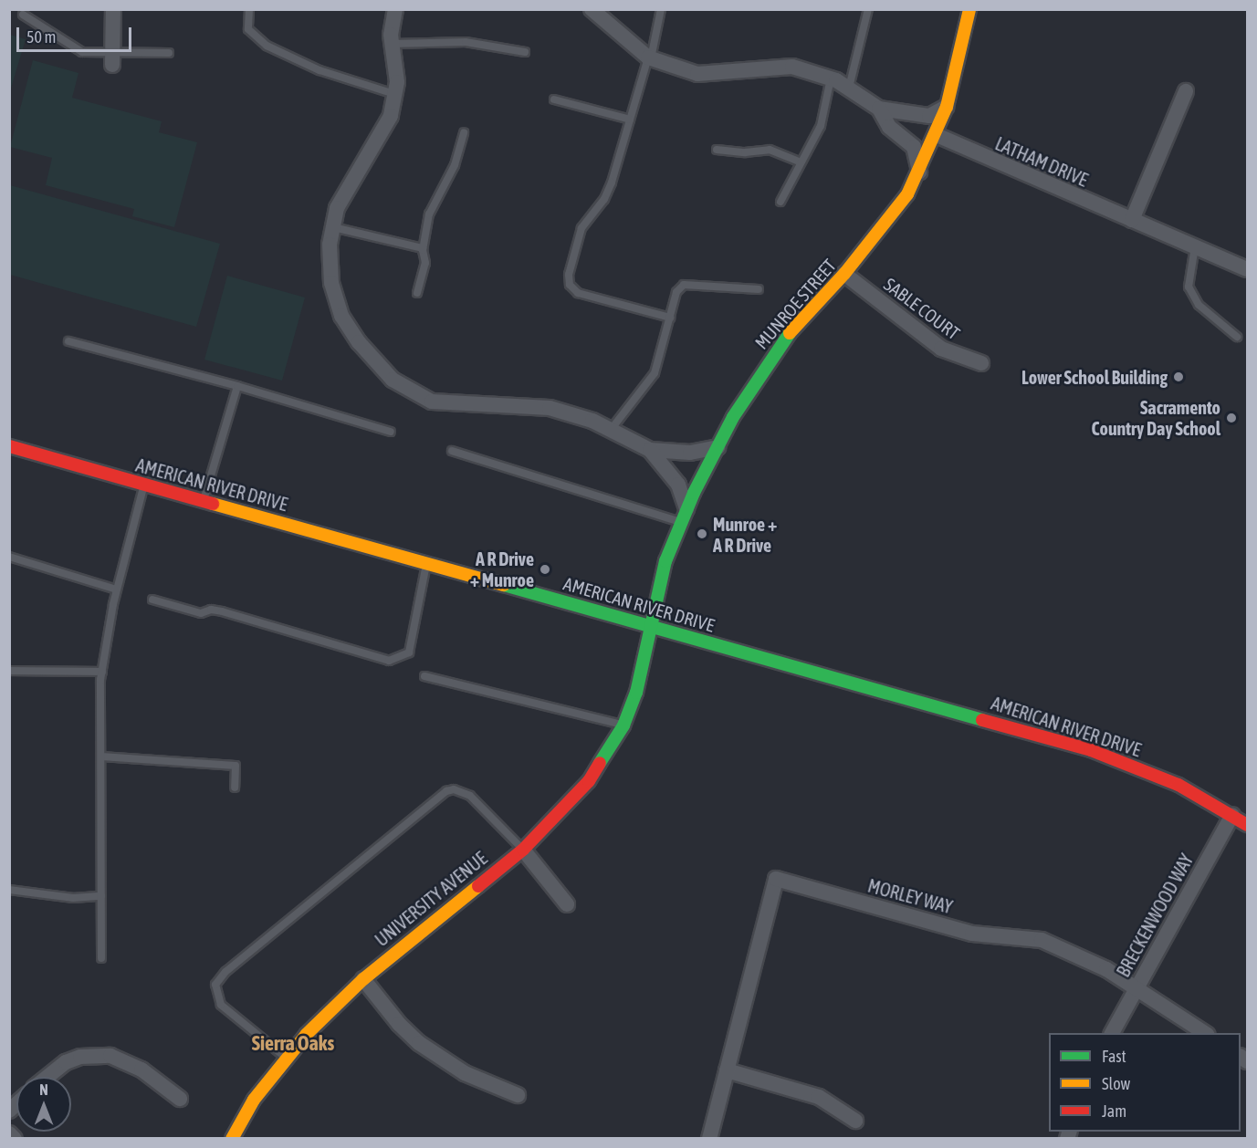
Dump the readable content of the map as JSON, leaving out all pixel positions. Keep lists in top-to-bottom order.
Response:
{
  "streets": {
    "street": [
      "LATHAM DRIVE",
      "MUNROE STREET",
      "SABLE COURT",
      "AMERICAN RIVER DRIVE",
      "MORLEY WAY",
      "UNIVERSITY AVENUE",
      "BRECKENWOOD WAY"
    ]
  },
  "crossings": [
    ["LATHAM DRIVE", "MUNROE STREET"],
    ["MUNROE STREET", "SABLE COURT"],
    ["MUNROE STREET", "AMERICAN RIVER DRIVE"],
    ["MUNROE STREET", "UNIVERSITY AVENUE"],
    ["AMERICAN RIVER DRIVE", "UNIVERSITY AVENUE"],
    ["AMERICAN RIVER DRIVE", "BRECKENWOOD WAY"],
    ["MORLEY WAY", "BRECKENWOOD WAY"]
  ],
  "districts": ["Sierra Oaks"],
  "places": [
    "Lower School Building",
    "Sacramento Country Day School",
    "Munroe + A R Drive",
    "A R Drive + Munroe"
  ],
  "legend": ["Fast", "Slow", "Jam"],
  "scale_bar": "50 m",
  "north": "top"
}
